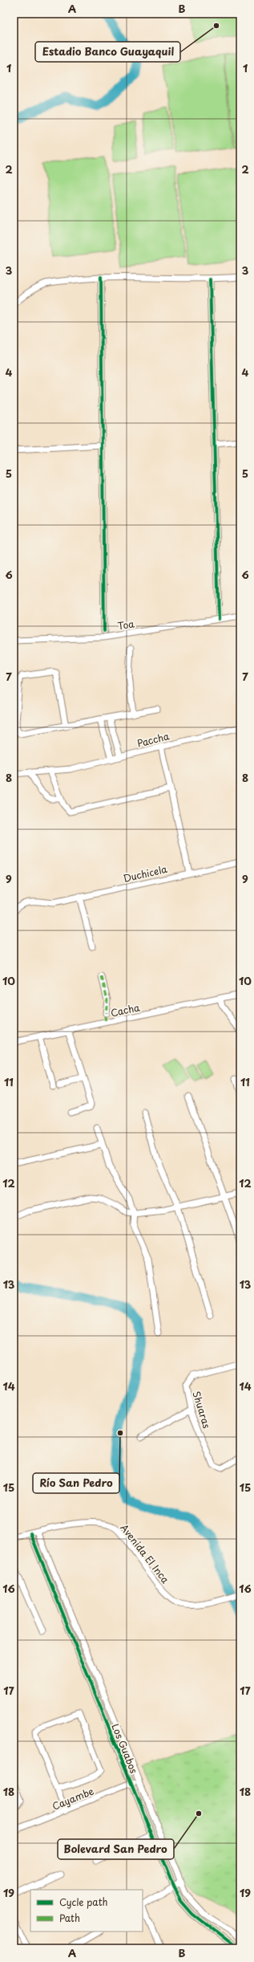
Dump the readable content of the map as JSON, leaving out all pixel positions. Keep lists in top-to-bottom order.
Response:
{
  "streets": {
    "street": [
      "Toa",
      "Paccha",
      "Duchicela",
      "Cacha",
      "Shuaras",
      "Avenida El Inca",
      "Los Guabos",
      "Cayambe"
    ]
  },
  "crossings": [
    ["Avenida El Inca", "Los Guabos"],
    ["Los Guabos", "Cayambe"]
  ],
  "places": ["Estadio Banco Guayaquil", "Río San Pedro", "Bolevard San Pedro"],
  "legend": ["Cycle path", "Path"],
  "grid": {
    "columns": ["A", "B"],
    "rows": [
      "1",
      "2",
      "3",
      "4",
      "5",
      "6",
      "7",
      "8",
      "9",
      "10",
      "11",
      "12",
      "13",
      "14",
      "15",
      "16",
      "17",
      "18",
      "19"
    ]
  }
}
